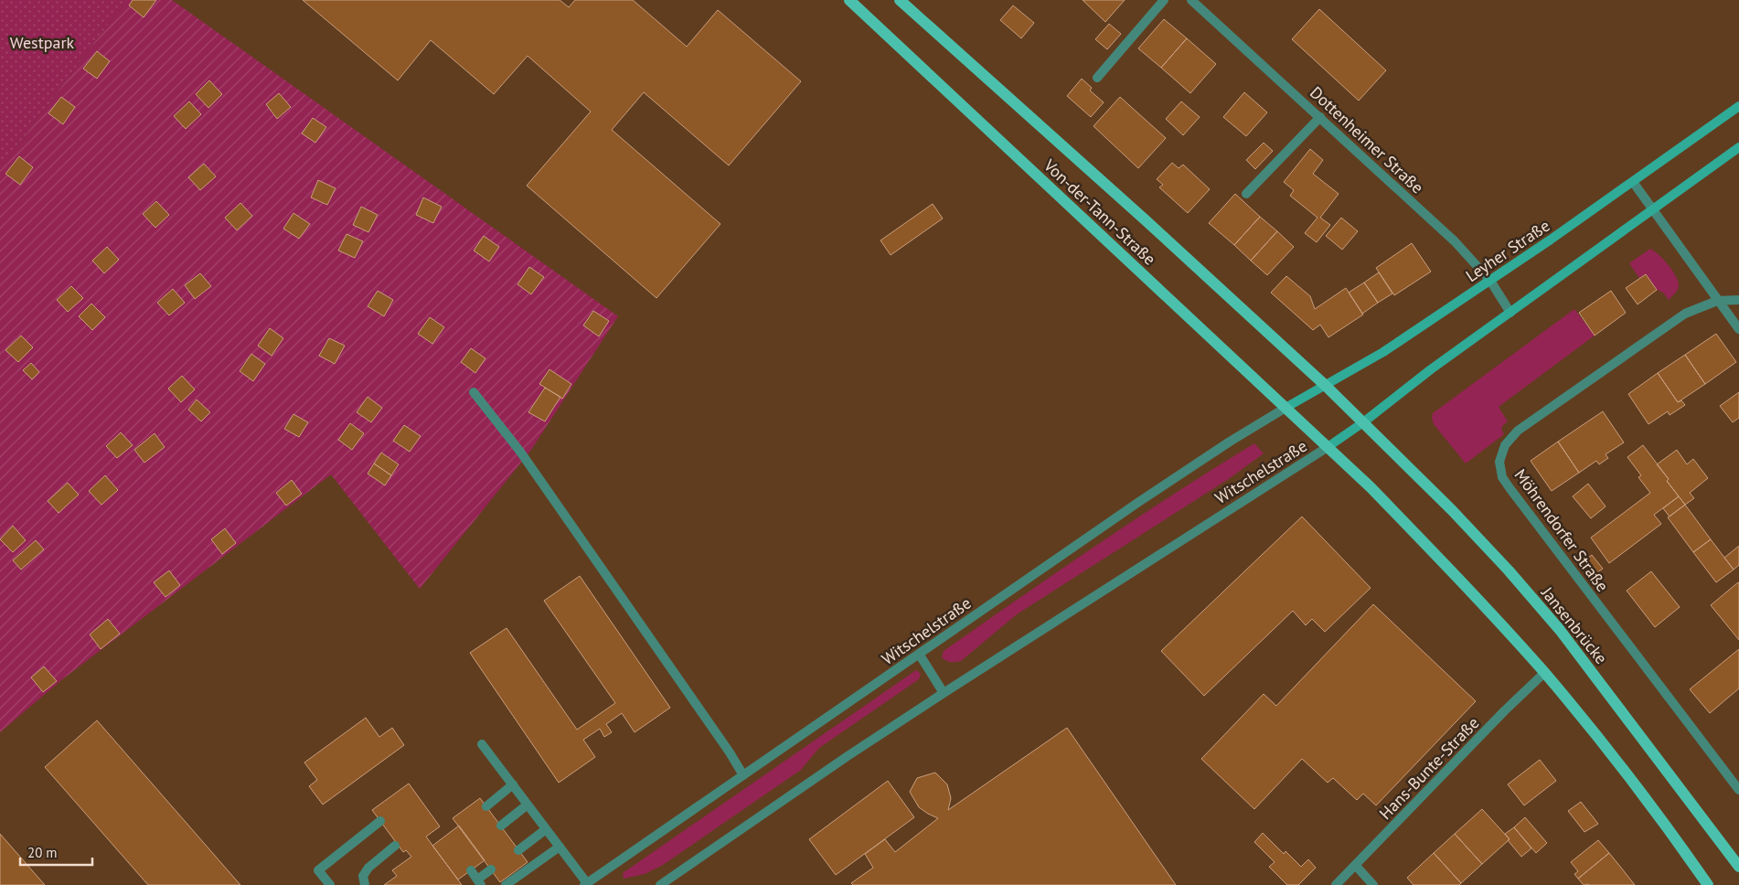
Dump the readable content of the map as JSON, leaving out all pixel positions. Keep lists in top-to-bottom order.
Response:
{
  "streets": {
    "main road": ["Von-der-Tann-Straße", "Leyher Straße", "Jansenbrücke"],
    "street": [
      "Dottenheimer Straße",
      "Witschelstraße",
      "Möhrendorfer Straße",
      "Hans-Bunte-Straße"
    ]
  },
  "crossings": [
    ["Dottenheimer Straße", "Leyher Straße"],
    ["Von-der-Tann-Straße", "Leyher Straße"],
    ["Von-der-Tann-Straße", "Witschelstraße"],
    ["Von-der-Tann-Straße", "Jansenbrücke"],
    ["Leyher Straße", "Witschelstraße"]
  ],
  "parks": ["Westpark"],
  "scale_bar": "20 m"
}
